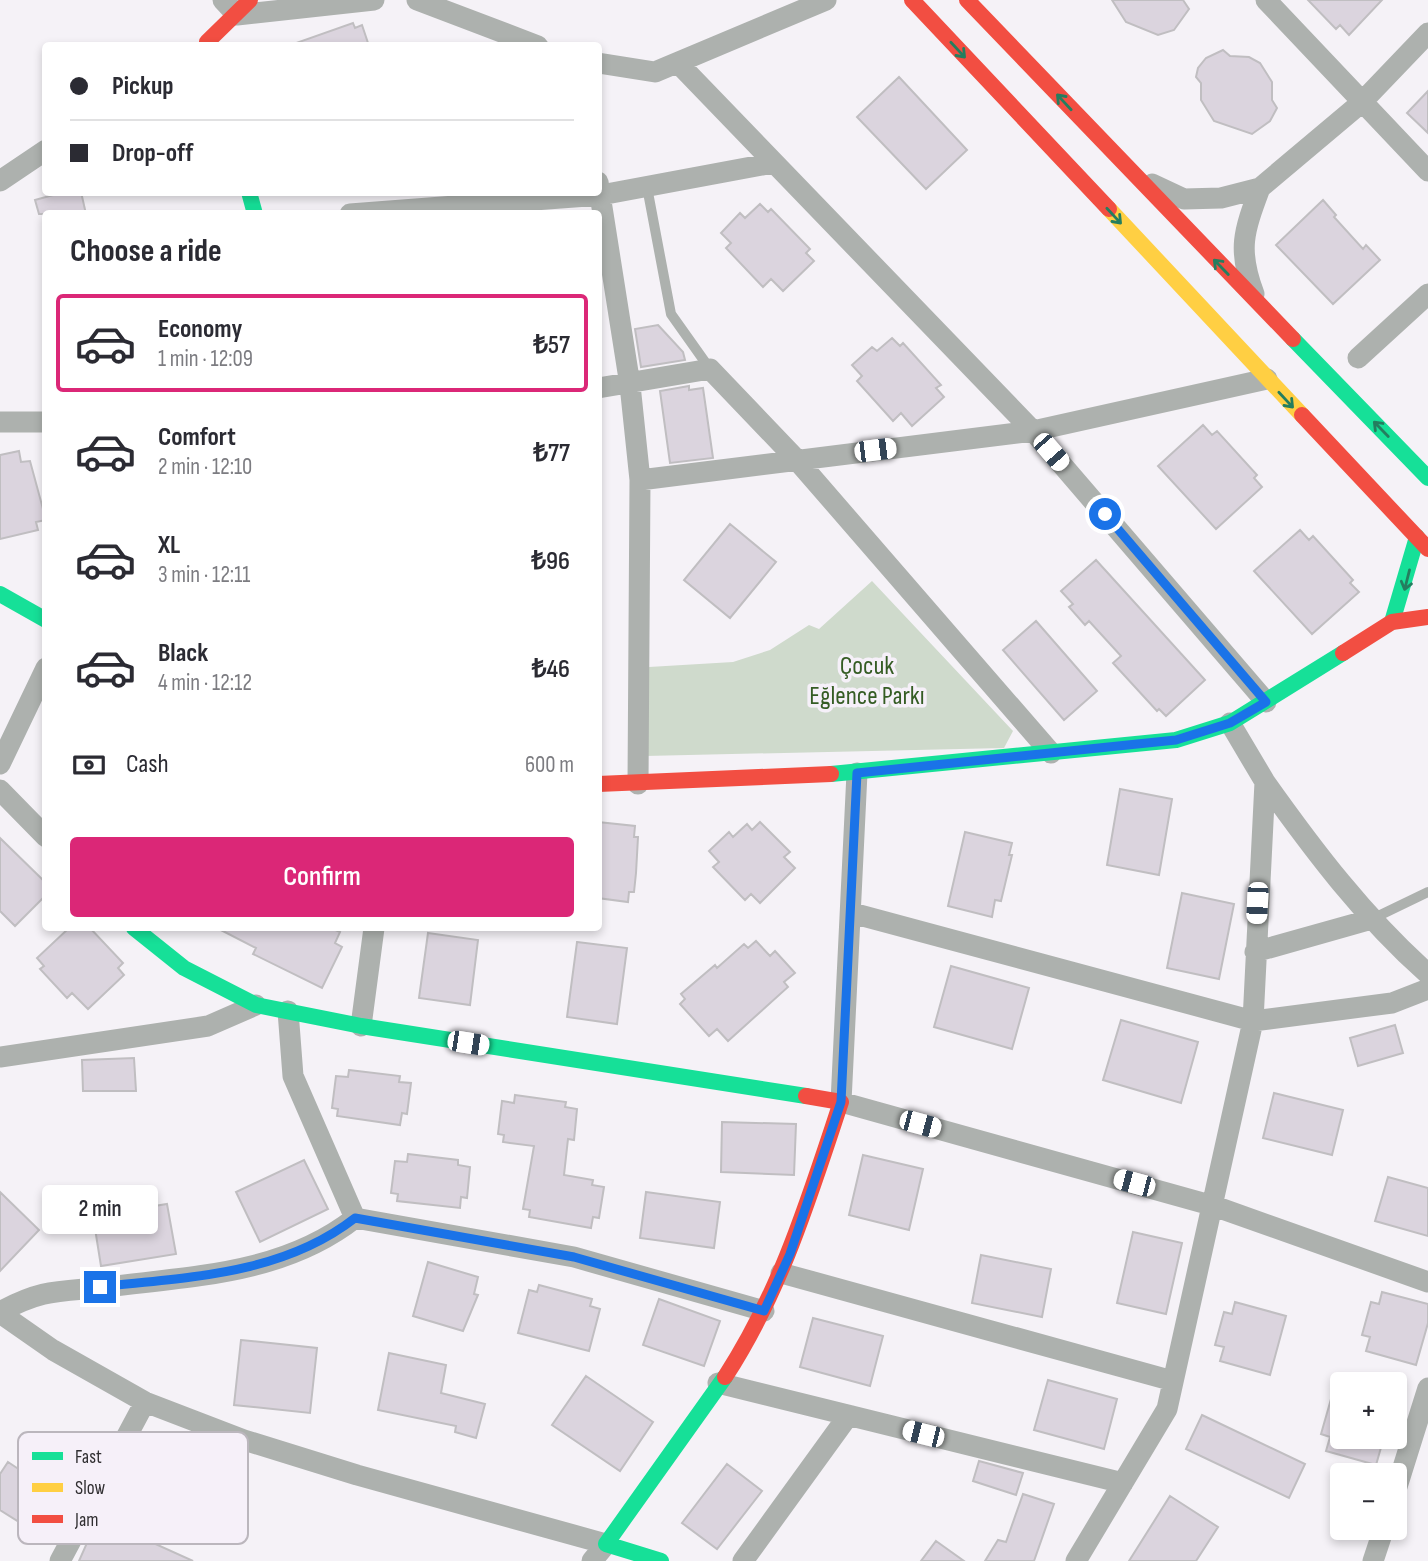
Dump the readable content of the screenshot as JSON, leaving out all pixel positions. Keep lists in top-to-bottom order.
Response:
{
  "parks": ["Çocuk Eğlence Parkı"],
  "legend": ["Fast", "Slow", "Jam"],
  "page": {
    "banner": ["Pickup", "Drop-off"],
    "heading": "Choose a ride",
    "list": [
      {
        "name": "Economy",
        "note": "1 min · 12:09",
        "value": "₺57"
      },
      {
        "name": "Comfort",
        "note": "2 min · 12:10",
        "value": "₺77"
      },
      {
        "name": "XL",
        "note": "3 min · 12:11",
        "value": "₺96"
      },
      {
        "name": "Black",
        "note": "4 min · 12:12",
        "value": "₺46"
      }
    ],
    "pay": ["Cash", "600 m"],
    "buttons": "Confirm",
    "bubble": "2 min",
    "map_buttons": ["+", "−"]
  }
}
